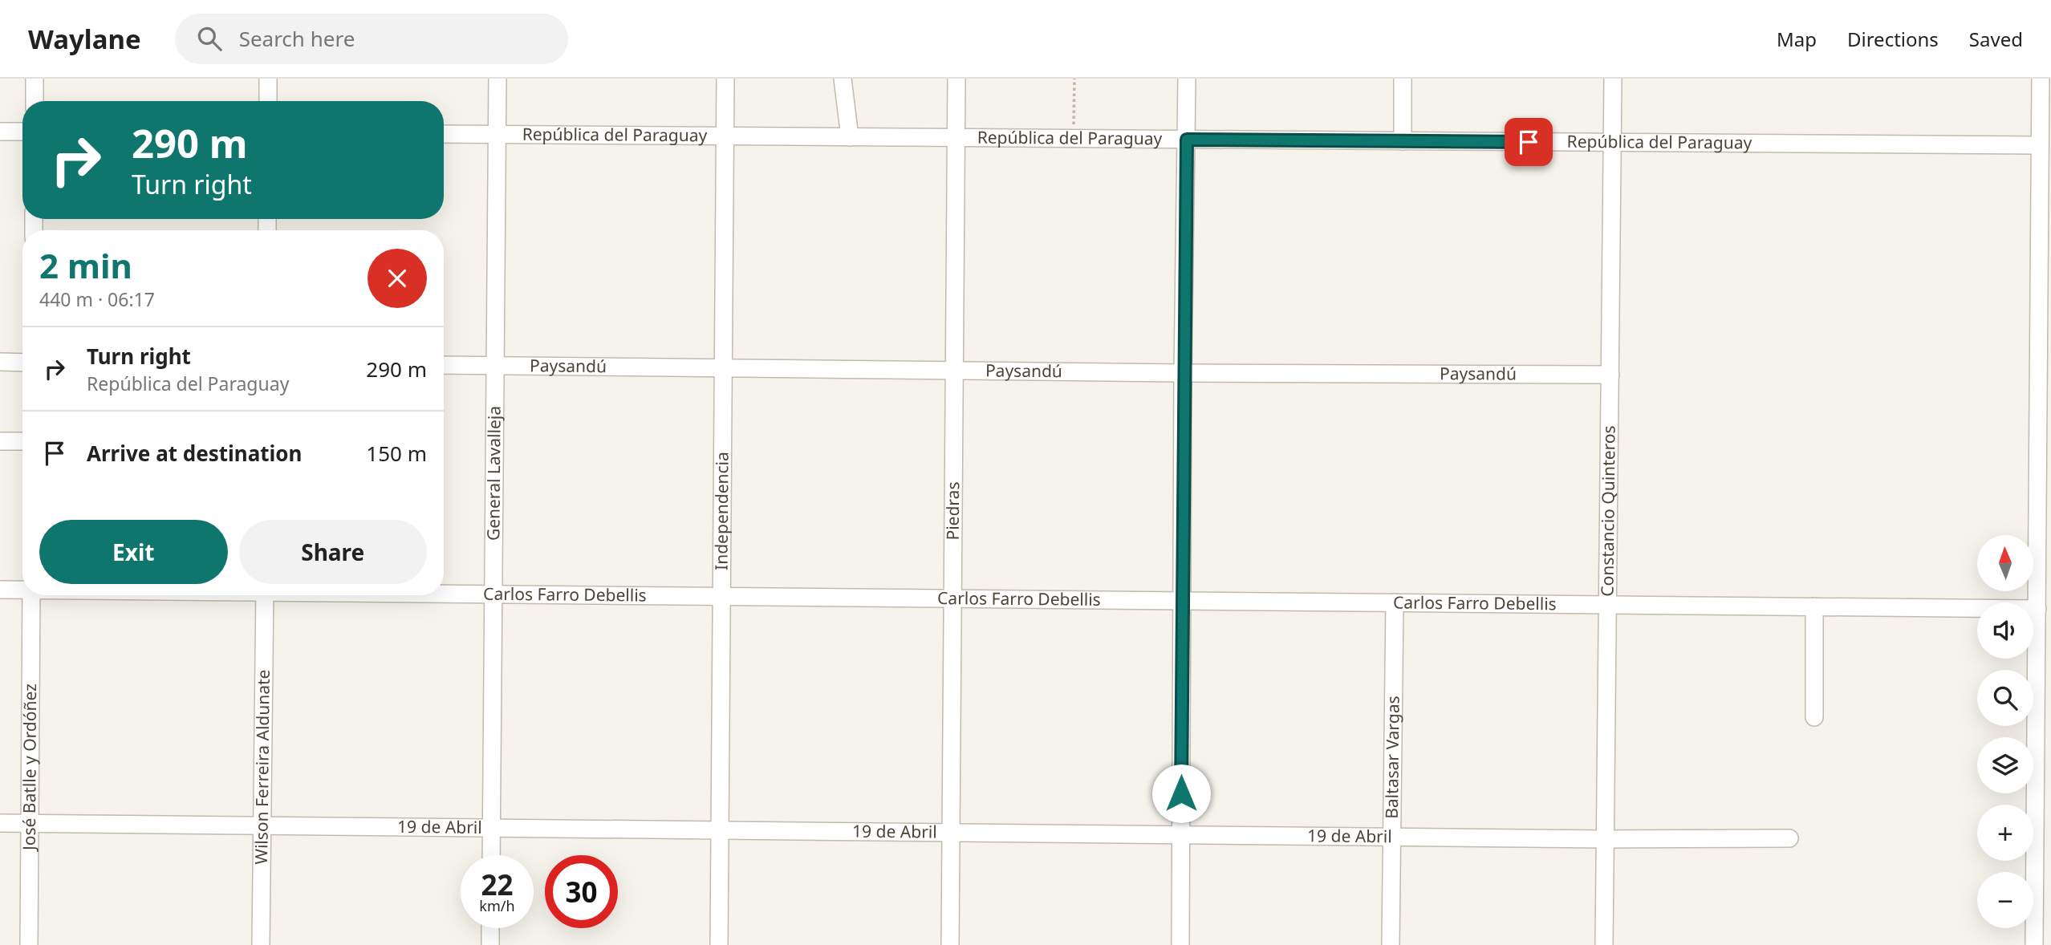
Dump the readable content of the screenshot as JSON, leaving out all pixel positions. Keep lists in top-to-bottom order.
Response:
{
  "streets": {
    "street": [
      "República del Paraguay",
      "Paysandú",
      "General Lavalleja",
      "Independencia",
      "Piedras",
      "Constancio Quinteros",
      "Carlos Farro Debellis",
      "Baltasar Vargas",
      "José Batlle y Ordóñez",
      "Wilson Ferreira Aldunate",
      "19 de Abril"
    ]
  },
  "crossings": [
    ["República del Paraguay", "General Lavalleja"],
    ["República del Paraguay", "Independencia"],
    ["República del Paraguay", "Piedras"],
    ["República del Paraguay", "Constancio Quinteros"],
    ["Paysandú", "General Lavalleja"],
    ["Paysandú", "Independencia"],
    ["Paysandú", "Piedras"],
    ["Paysandú", "Constancio Quinteros"],
    ["General Lavalleja", "Carlos Farro Debellis"],
    ["General Lavalleja", "19 de Abril"],
    ["Independencia", "Carlos Farro Debellis"],
    ["Independencia", "19 de Abril"],
    ["Piedras", "Carlos Farro Debellis"],
    ["Piedras", "19 de Abril"],
    ["Constancio Quinteros", "Carlos Farro Debellis"],
    ["Constancio Quinteros", "19 de Abril"],
    ["Carlos Farro Debellis", "Baltasar Vargas"],
    ["Baltasar Vargas", "19 de Abril"],
    ["José Batlle y Ordóñez", "19 de Abril"],
    ["Wilson Ferreira Aldunate", "19 de Abril"]
  ],
  "north": "top",
  "page": {
    "header": "Waylane",
    "search": "Search here",
    "nav": ["Map", "Directions", "Saved"],
    "turn": ["290 m", "Turn right"],
    "heading": ["2 min", "440 m · 06:17"],
    "list": [
      {
        "name": "Turn right",
        "note": "República del Paraguay",
        "value": "290 m"
      },
      {
        "name": "Arrive at destination",
        "value": "150 m"
      }
    ],
    "buttons": ["Exit", "Share"],
    "map_buttons": ["+", "−"],
    "speed": "22 km/h",
    "limit": "30"
  }
}
